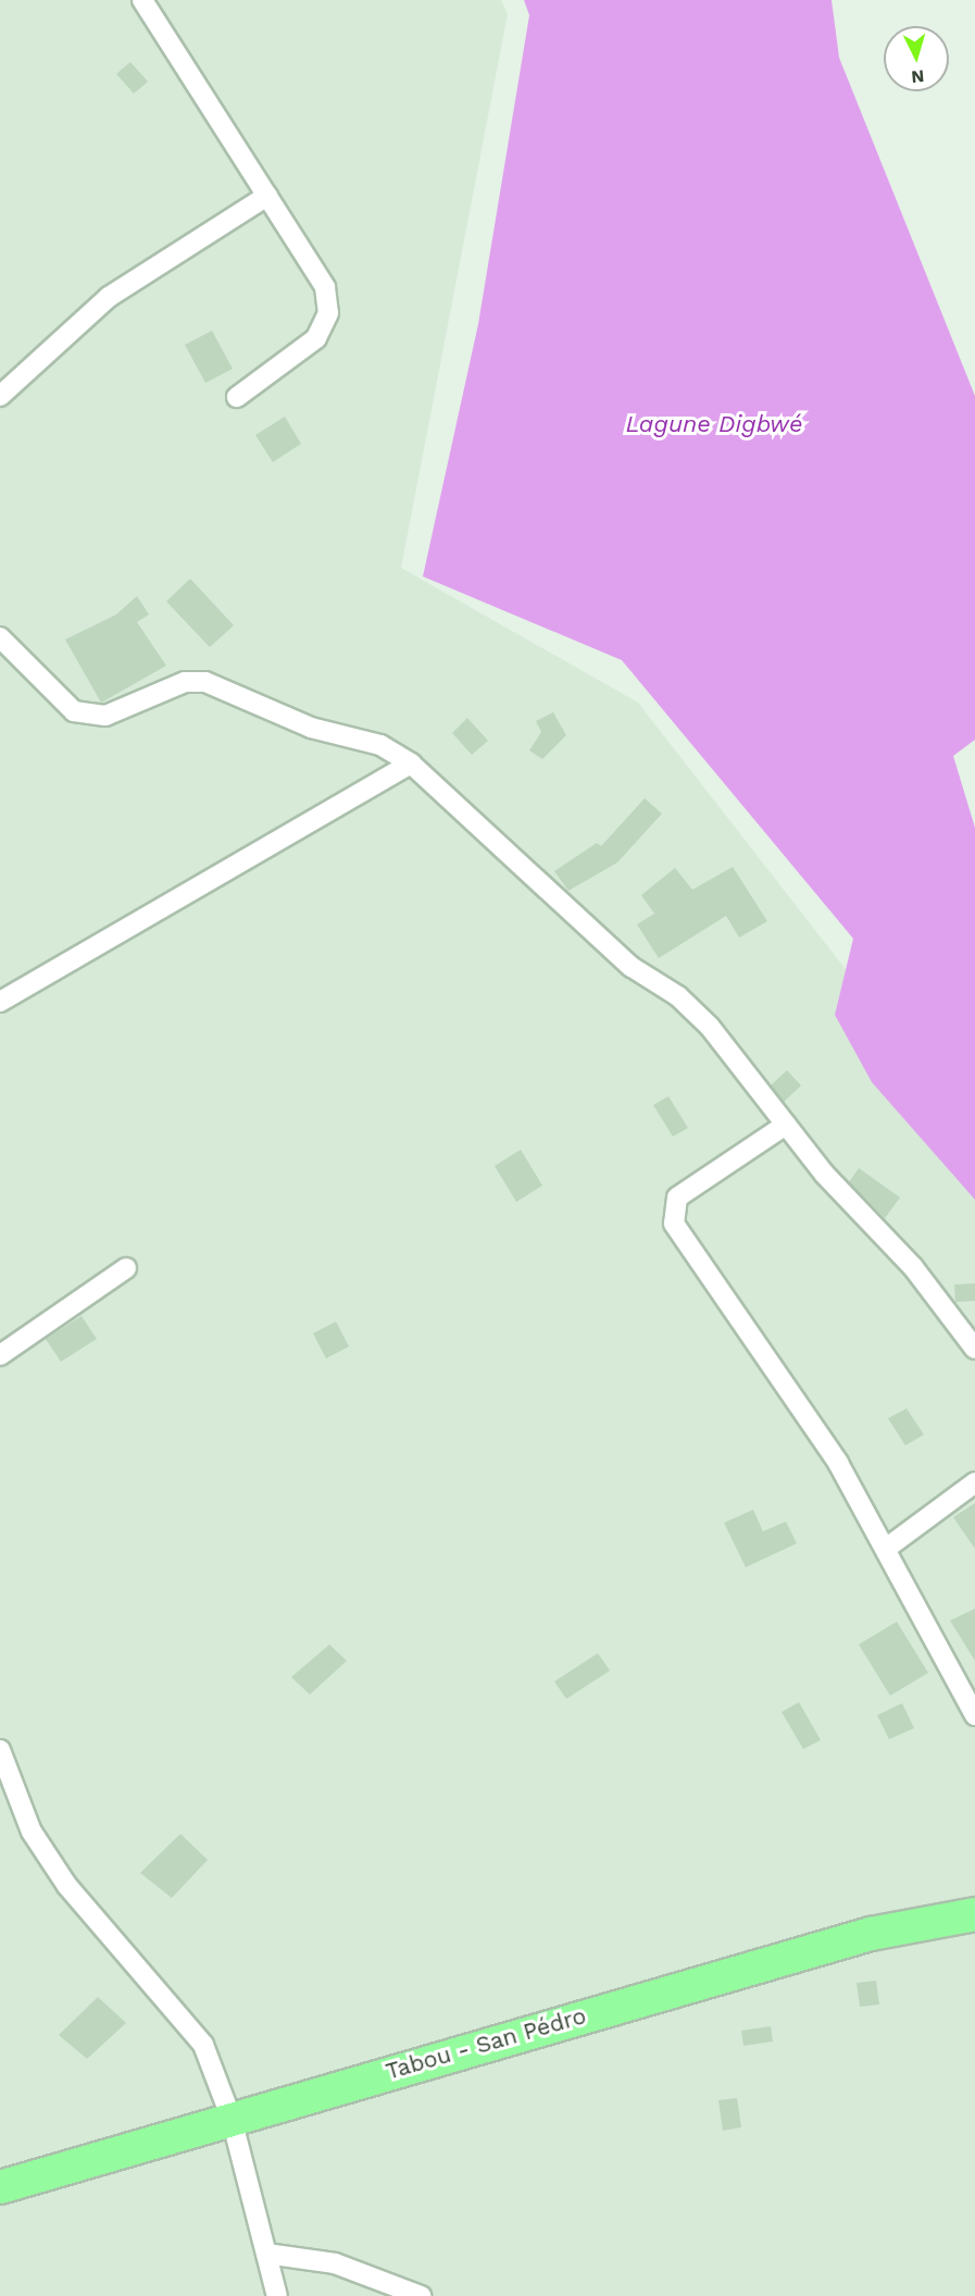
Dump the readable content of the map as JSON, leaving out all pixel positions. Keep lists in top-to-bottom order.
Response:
{
  "streets": {
    "main road": ["Tabou - San Pédro"]
  },
  "water": ["Lagune Digbwé"],
  "north": "bottom"
}
